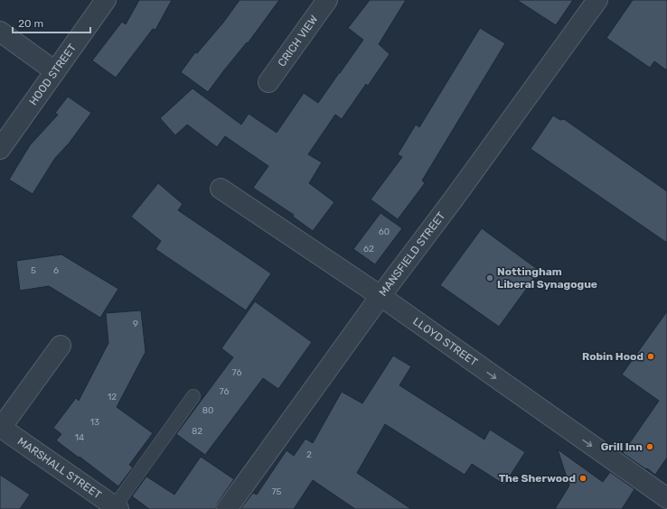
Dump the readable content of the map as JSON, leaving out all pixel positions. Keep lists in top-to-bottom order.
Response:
{
  "streets": {
    "street": [
      "CRICH VIEW",
      "HOOD STREET",
      "MANSFIELD STREET",
      "LLOYD STREET",
      "MARSHALL STREET"
    ]
  },
  "crossings": [
    ["MANSFIELD STREET", "LLOYD STREET"]
  ],
  "one_way": ["LLOYD STREET"],
  "places": [
    "Nottingham Liberal Synagogue",
    "Robin Hood",
    "Grill Inn",
    "The Sherwood"
  ],
  "house_numbers": [
    "60",
    "62",
    "5",
    "6",
    "9",
    "76",
    "76",
    "12",
    "80",
    "13",
    "82",
    "14",
    "2",
    "75"
  ],
  "scale_bar": "20 m"
}
